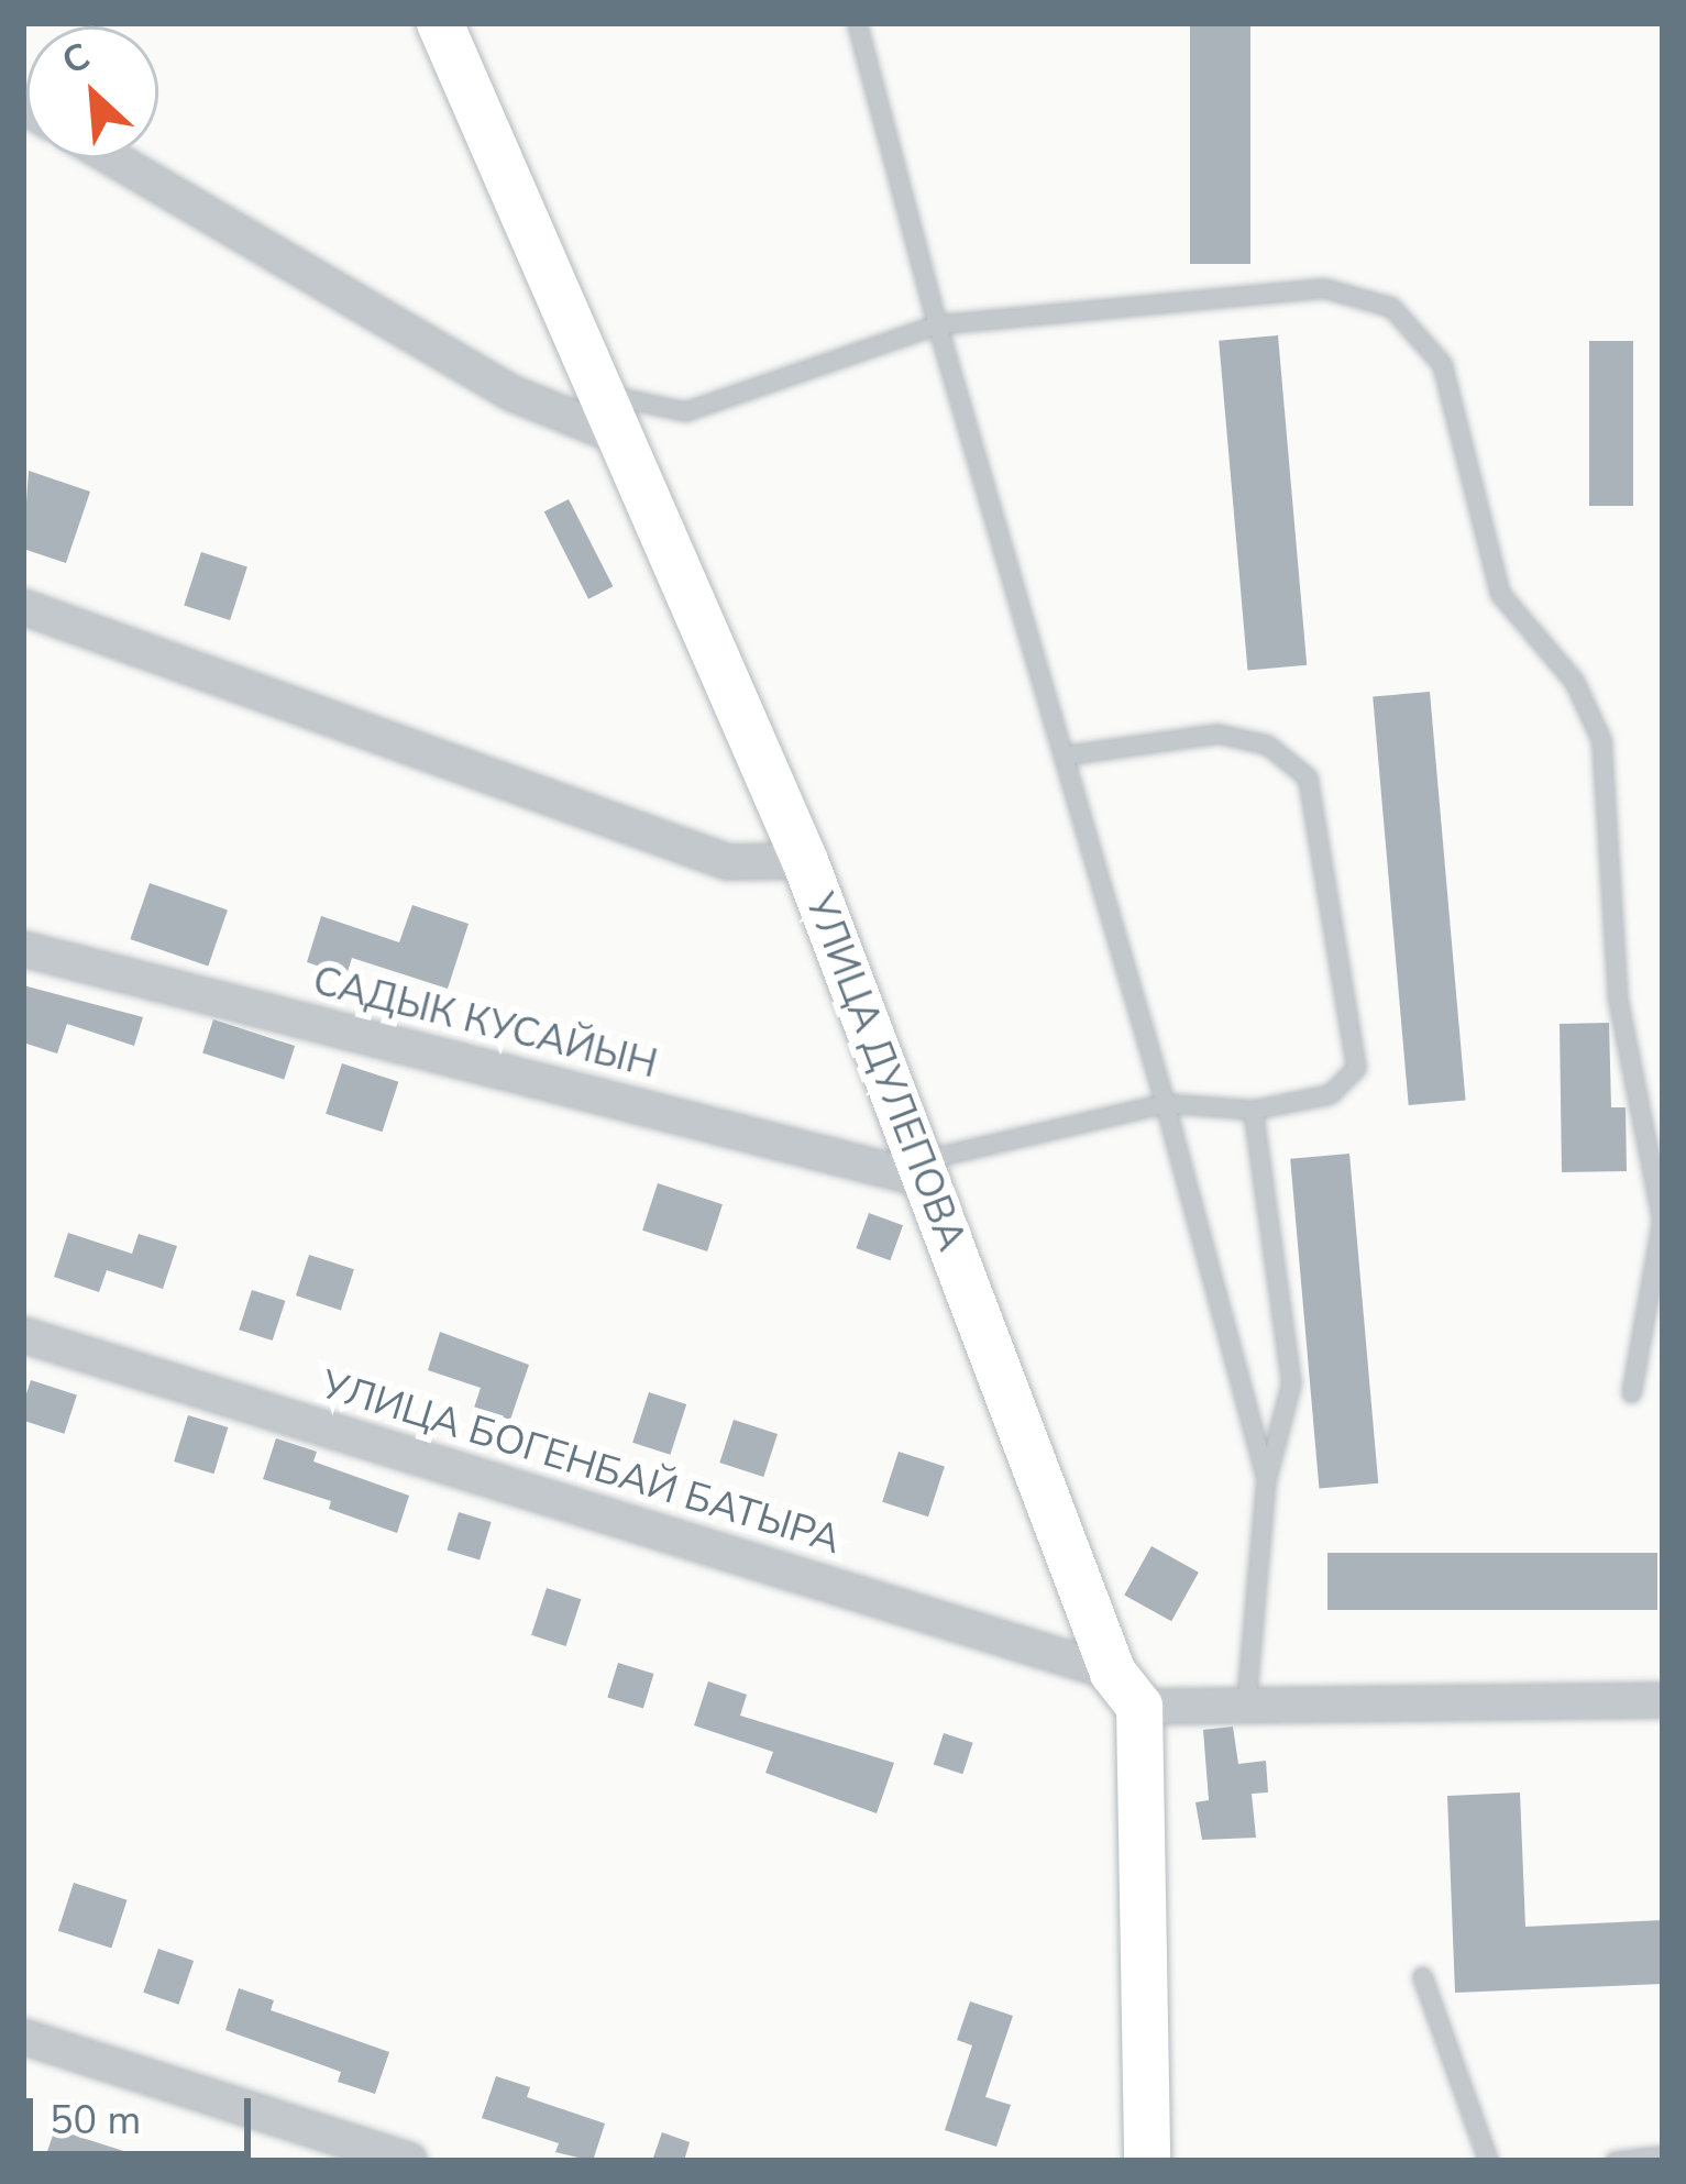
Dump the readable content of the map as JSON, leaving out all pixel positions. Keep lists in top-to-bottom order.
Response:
{
  "streets": {
    "street": ["САДЫК КУСАЙЫН", "УЛИЦА ДУЛЕПОВА", "УЛИЦА БОГЕНБАЙ БАТЫРА"]
  },
  "crossings": [
    ["САДЫК КУСАЙЫН", "УЛИЦА ДУЛЕПОВА"],
    ["УЛИЦА ДУЛЕПОВА", "УЛИЦА БОГЕНБАЙ БАТЫРА"]
  ],
  "scale_bar": "50 m",
  "north": "top left"
}
